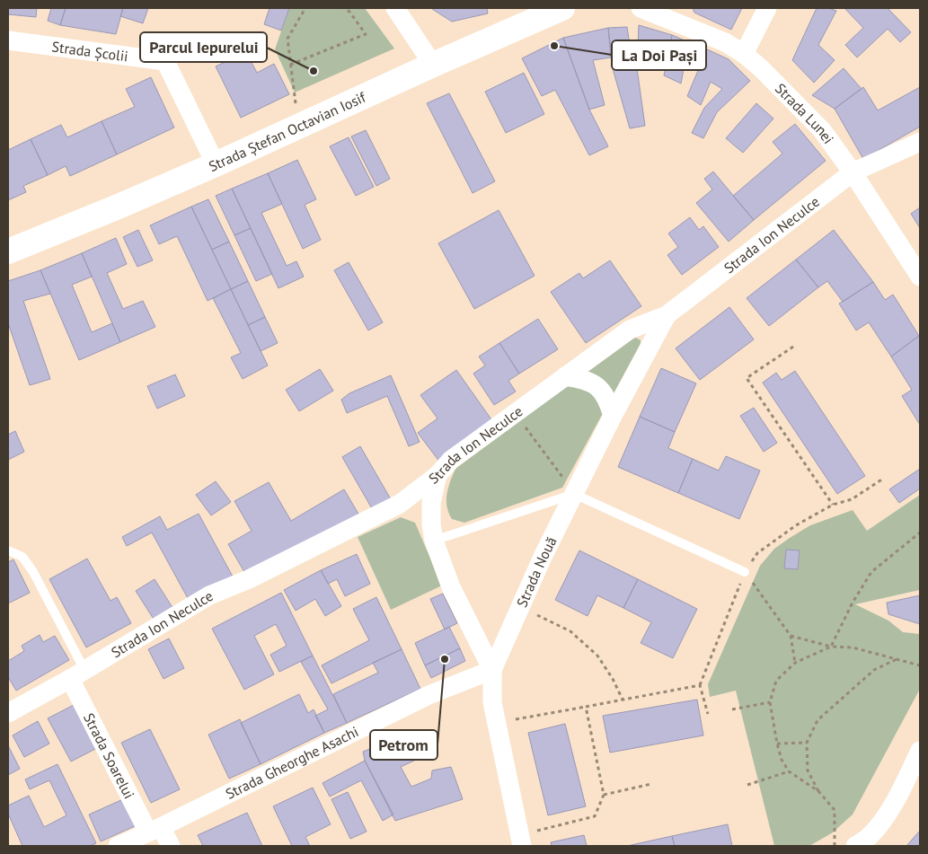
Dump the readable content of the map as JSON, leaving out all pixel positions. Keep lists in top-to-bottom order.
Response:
{
  "streets": {
    "main road": ["Strada Ștefan Octavian Iosif"],
    "street": [
      "Strada Școlii",
      "Strada Lunei",
      "Strada Ion Neculce",
      "Strada Nouă",
      "Strada Soarelui",
      "Strada Gheorghe Asachi"
    ]
  },
  "crossings": [
    ["Strada Școlii", "Strada Ștefan Octavian Iosif"],
    ["Strada Lunei", "Strada Ion Neculce"],
    ["Strada Ion Neculce", "Strada Nouă"],
    ["Strada Ion Neculce", "Strada Soarelui"],
    ["Strada Nouă", "Strada Gheorghe Asachi"],
    ["Strada Soarelui", "Strada Gheorghe Asachi"]
  ],
  "places": ["La Doi Pași", "Parcul Iepurelui", "Petrom"]
}
